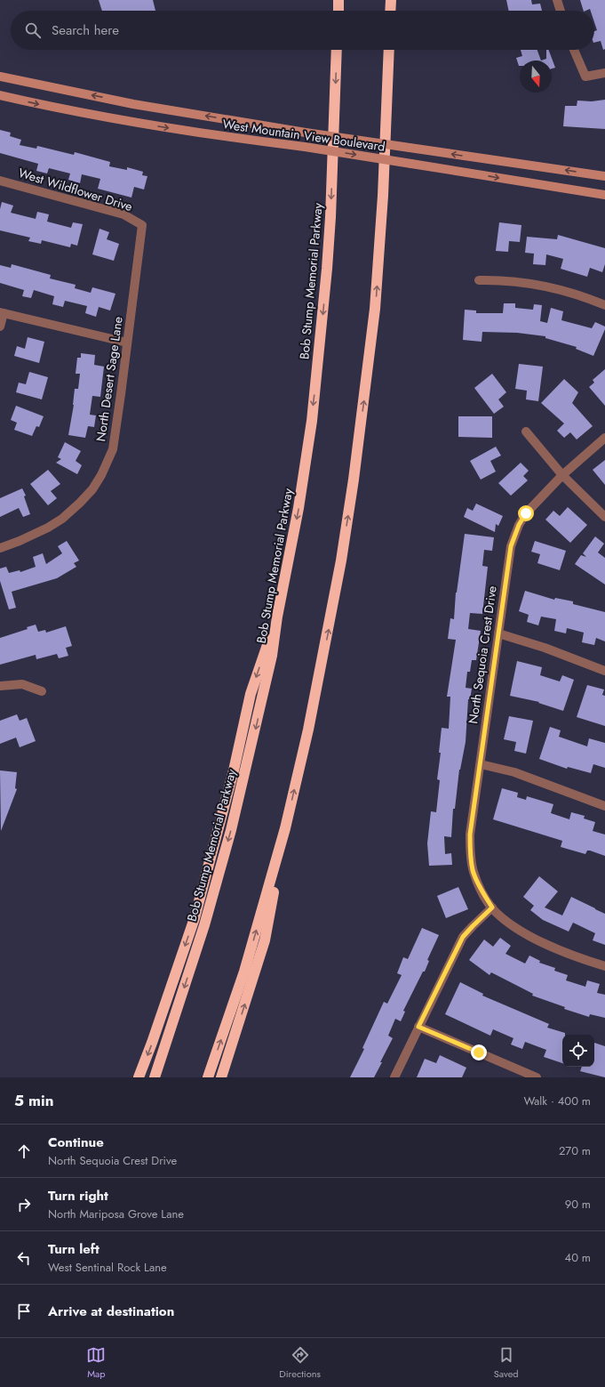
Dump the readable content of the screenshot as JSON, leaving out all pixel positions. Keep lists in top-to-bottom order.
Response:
{
  "streets": {
    "highway": ["Bob Stump Memorial Parkway"],
    "street": [
      "West Mountain View Boulevard",
      "West Wildflower Drive",
      "North Desert Sage Lane",
      "North Sequoia Crest Drive"
    ]
  },
  "crossings": [
    ["West Wildflower Drive", "North Desert Sage Lane"]
  ],
  "north": "bottom",
  "page": {
    "search": "Search here",
    "heading": ["5 min", "Walk · 400 m"],
    "list": [
      ["Continue", "North Sequoia Crest Drive", "270 m"],
      ["Turn right", "North Mariposa Grove Lane", "90 m"],
      ["Turn left", "West Sentinal Rock Lane", "40 m"],
      "Arrive at destination"
    ],
    "nav": ["Map", "Directions", "Saved"]
  }
}
